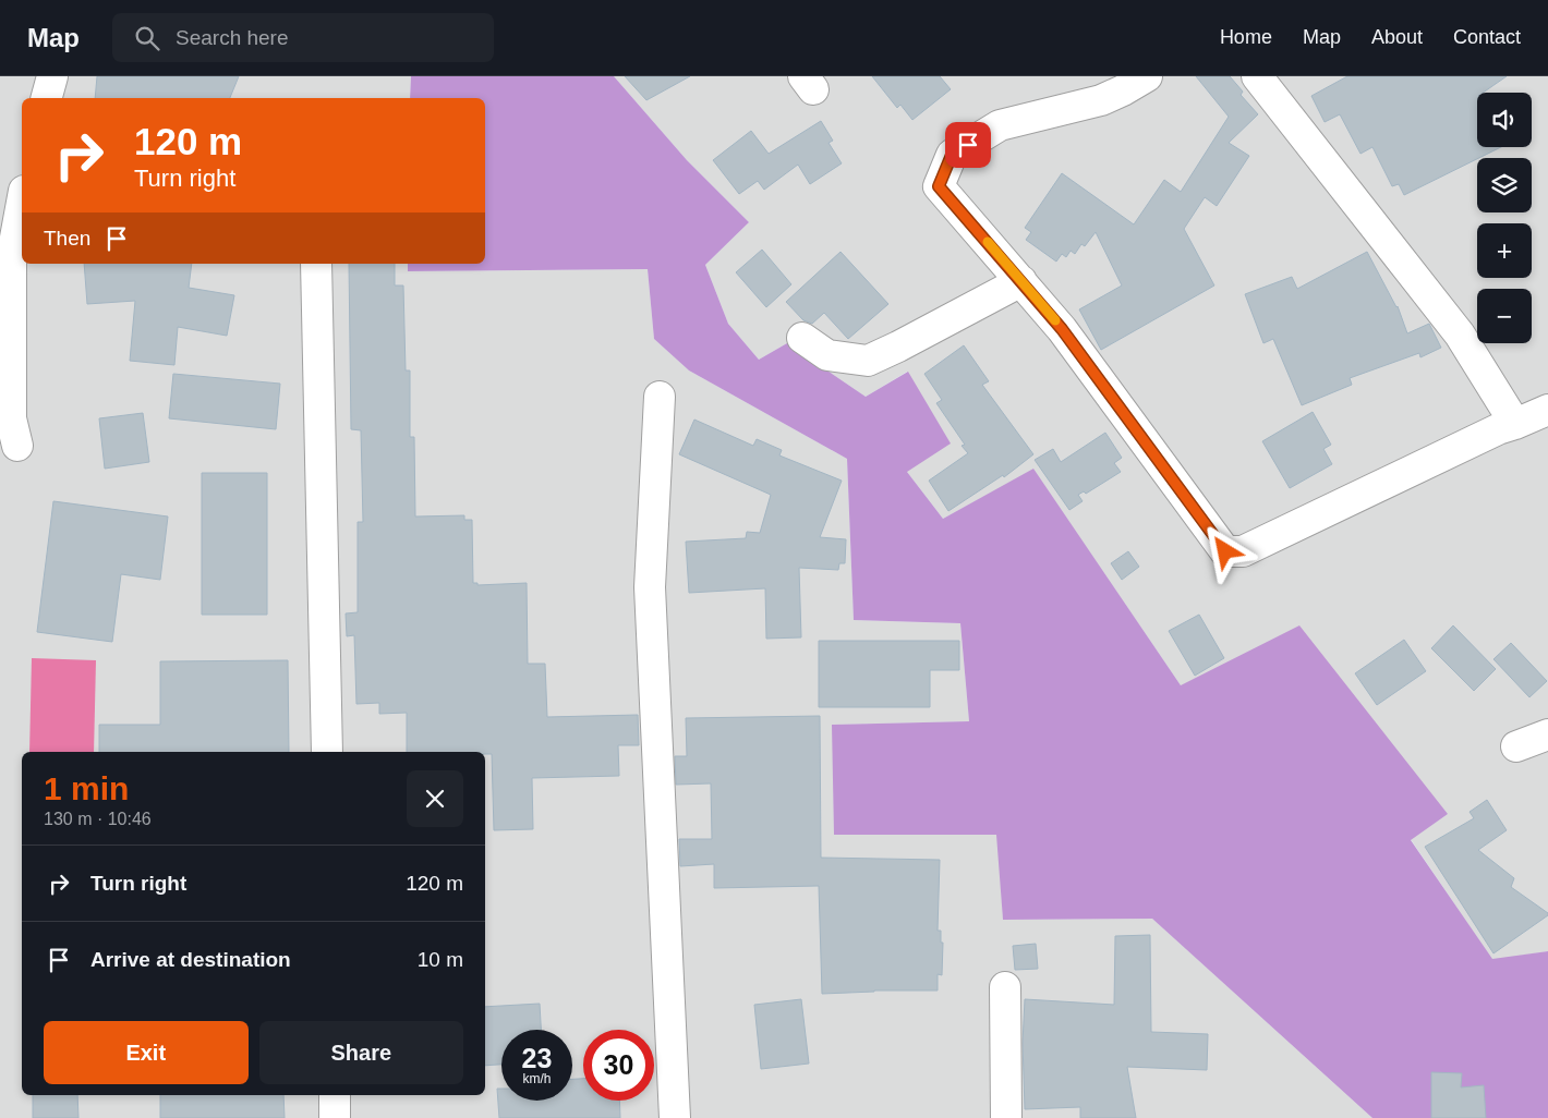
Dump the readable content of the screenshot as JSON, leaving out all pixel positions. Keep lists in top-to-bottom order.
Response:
{
  "page": {
    "header": "Map",
    "search": "Search here",
    "nav": [
      "Home",
      "Map",
      "About",
      "Contact"
    ],
    "map_buttons": ["+", "−"],
    "turn": ["120 m", "Turn right"],
    "then": "Then",
    "heading": ["1 min", "130 m · 10:46"],
    "list": [
      {
        "name": "Turn right",
        "value": "120 m"
      },
      {
        "name": "Arrive at destination",
        "value": "10 m"
      }
    ],
    "buttons": ["Exit", "Share"],
    "speed": "23 km/h",
    "limit": "30"
  }
}
